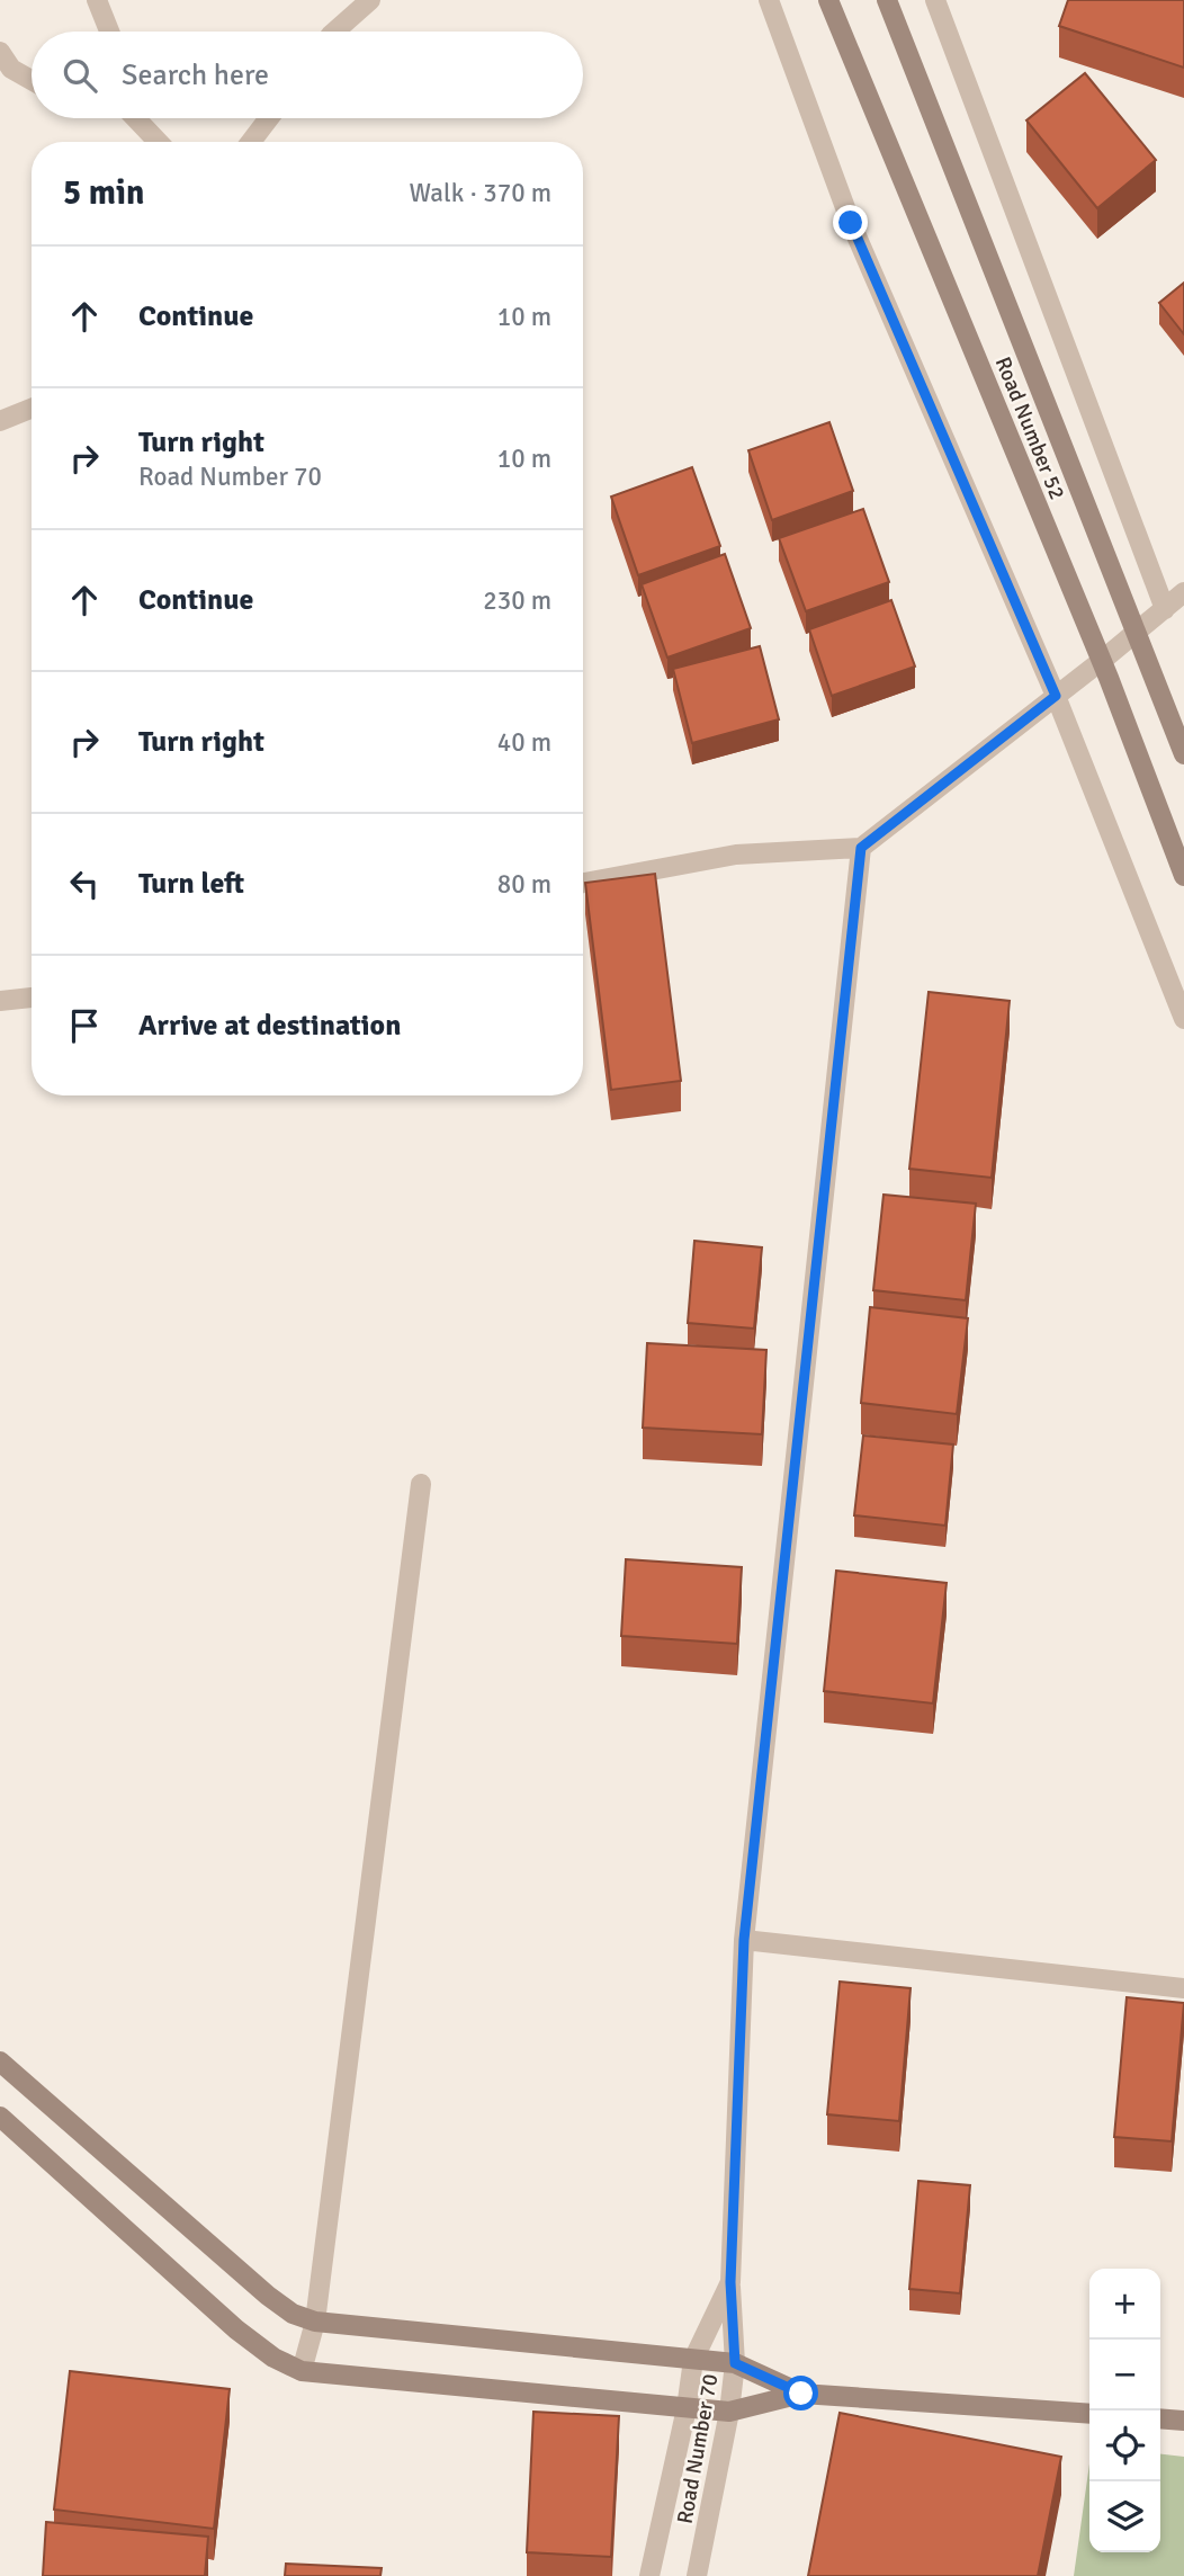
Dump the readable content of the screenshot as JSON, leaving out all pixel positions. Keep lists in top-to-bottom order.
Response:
{
  "streets": {
    "street": ["Road Number 52", "Road Number 70"]
  },
  "page": {
    "search": "Search here",
    "heading": ["5 min", "Walk · 370 m"],
    "list": [
      ["Continue", "10 m"],
      ["Turn right", "Road Number 70", "10 m"],
      ["Continue", "230 m"],
      ["Turn right", "40 m"],
      ["Turn left", "80 m"],
      "Arrive at destination"
    ],
    "map_buttons": ["+", "−"]
  }
}
